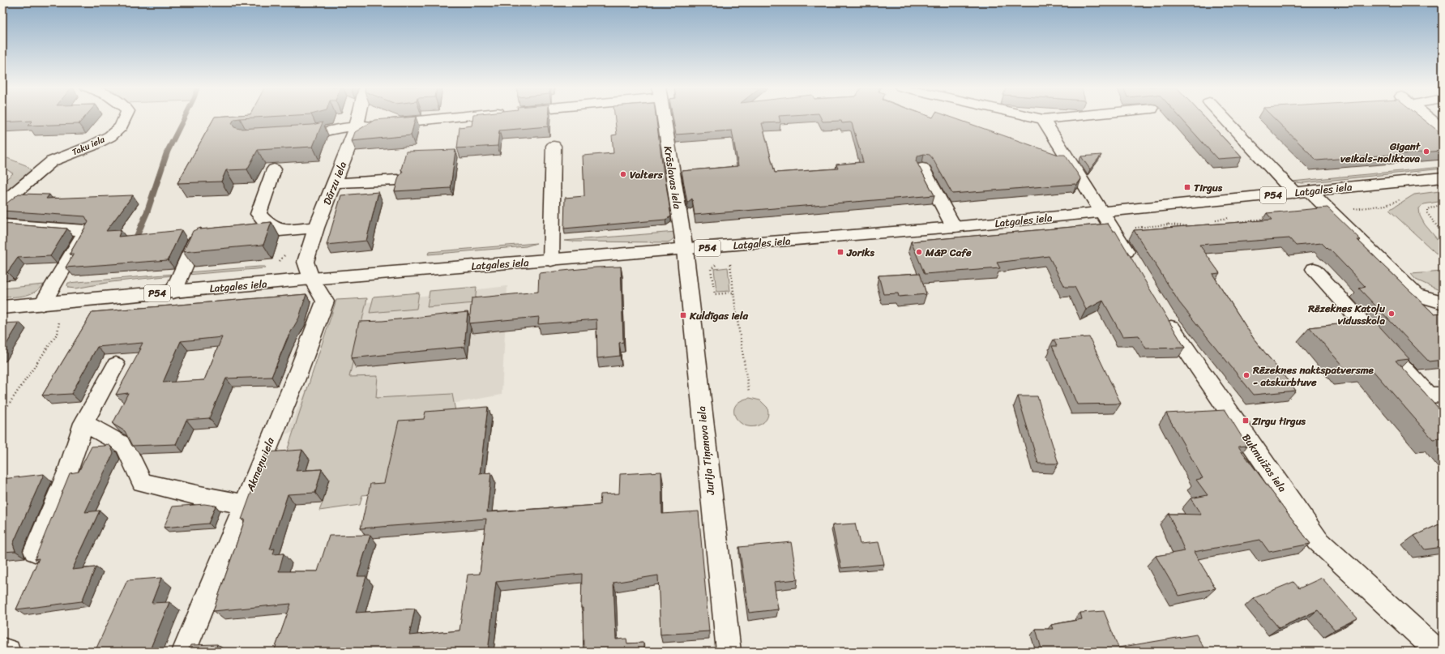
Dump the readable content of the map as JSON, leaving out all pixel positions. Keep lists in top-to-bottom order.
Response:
{
  "streets": {
    "street": [
      "Taku iela",
      "Krāslavas iela",
      "Dārzu iela",
      "Latgales iela",
      "P54",
      "Jurija Tiņanova iela",
      "Bukmuižas iela",
      "Akmeņu iela"
    ]
  },
  "crossings": [
    ["Krāslavas iela", "Latgales iela"],
    ["Krāslavas iela", "Jurija Tiņanova iela"],
    ["Dārzu iela", "Latgales iela"],
    ["Dārzu iela", "Akmeņu iela"],
    ["Latgales iela", "Jurija Tiņanova iela"],
    ["Latgales iela", "Akmeņu iela"]
  ],
  "places": {
    "other": [
      "Gigant veikals-noliktava",
      "Valters",
      "M&P Cafe",
      "Rēzeknes Katoļu vidusskola",
      "Rēzeknes naktspatversme - atskurbtuve"
    ],
    "transit": [
      "Tirgus",
      "Joriks",
      "Kuldīgas iela",
      "Zirgu tirgus"
    ]
  }
}
